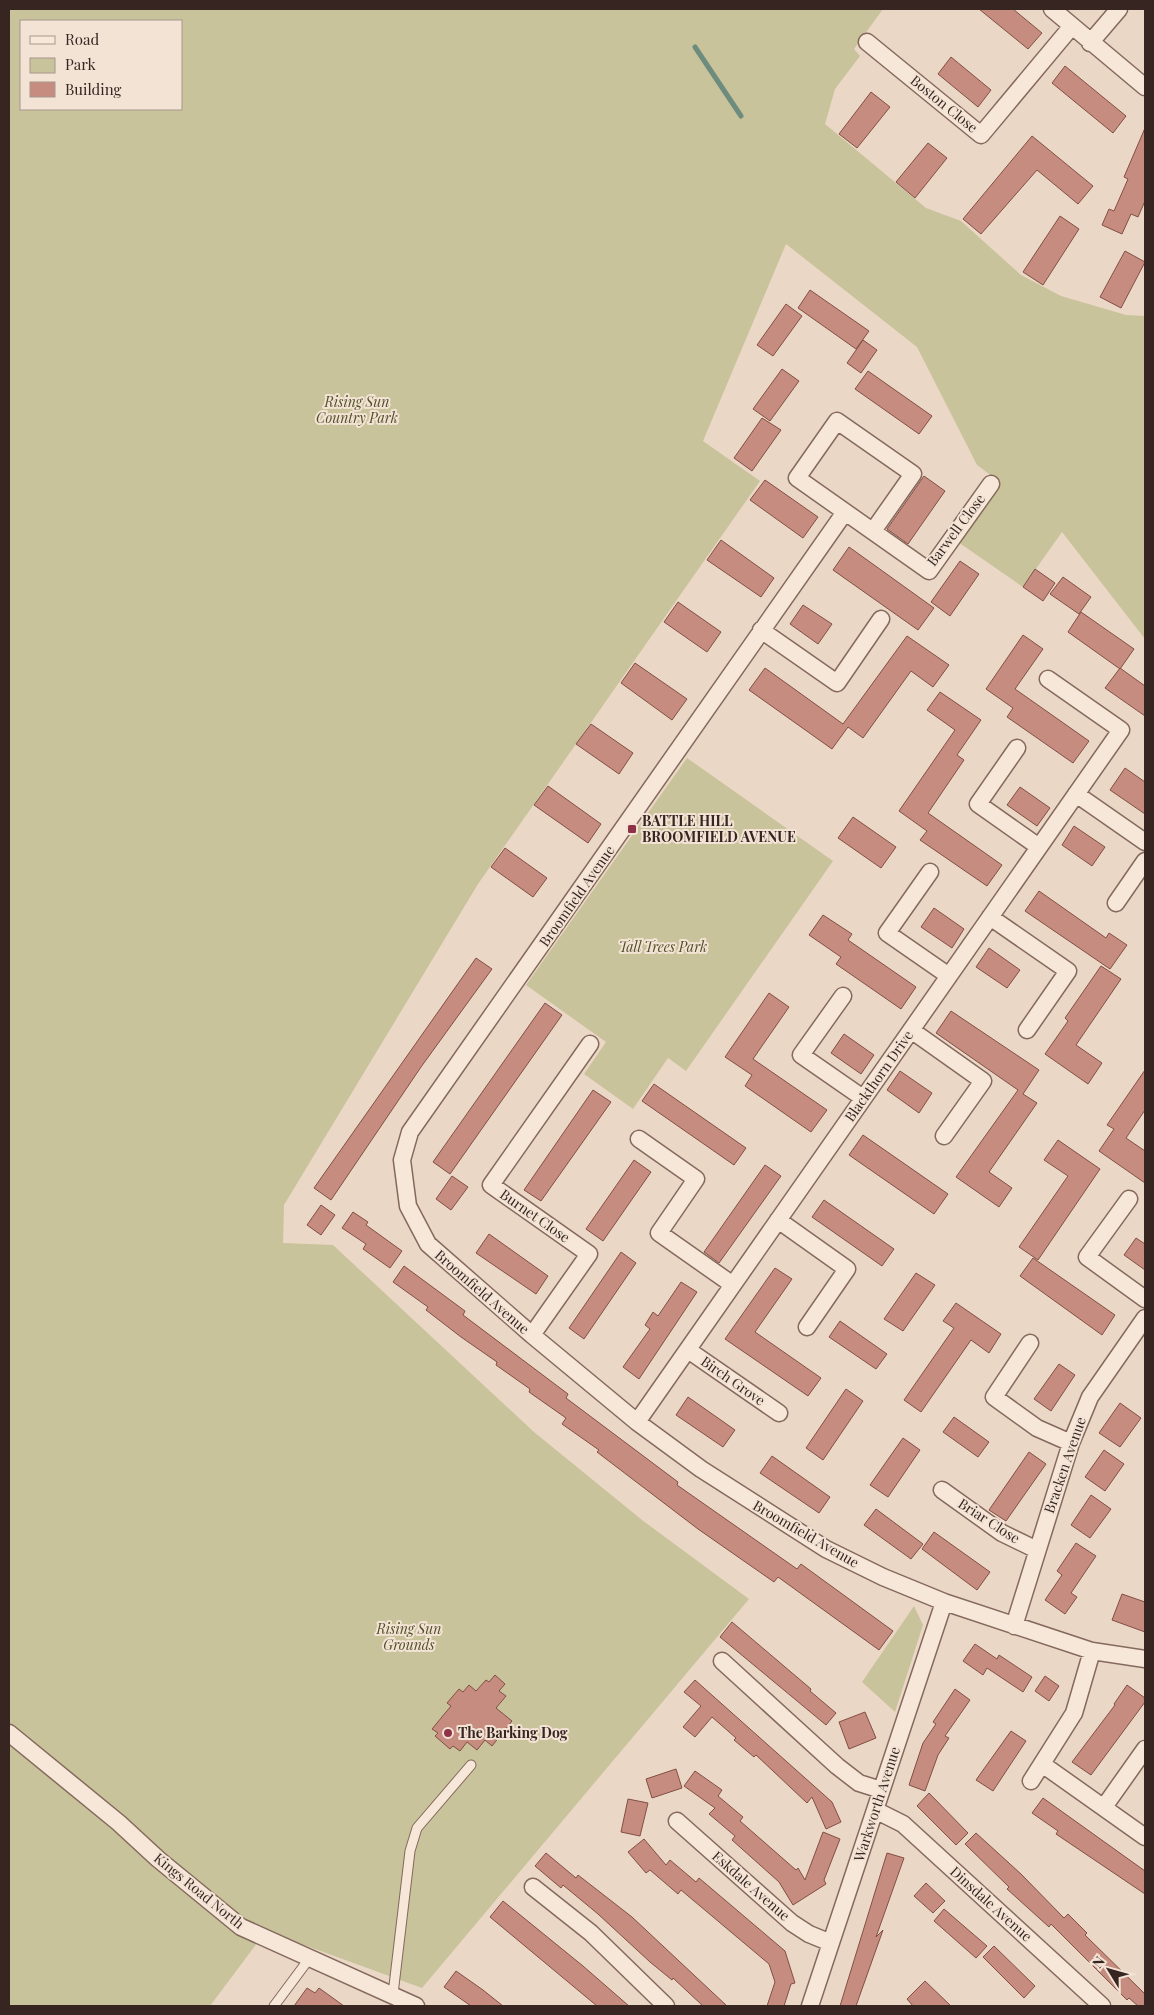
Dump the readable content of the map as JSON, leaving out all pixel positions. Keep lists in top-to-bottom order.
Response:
{
  "streets": {
    "street": [
      "Boston Close",
      "Barwell Close",
      "Broomfield Avenue",
      "Blackthorn Drive",
      "Burnet Close",
      "Birch Grove",
      "Bracken Avenue",
      "Briar Close",
      "Warkworth Avenue",
      "Eskdale Avenue",
      "Kings Road North",
      "Dinsdale Avenue"
    ]
  },
  "crossings": [
    ["Barwell Close", "Broomfield Avenue"],
    ["Broomfield Avenue", "Blackthorn Drive"],
    ["Broomfield Avenue", "Burnet Close"],
    ["Broomfield Avenue", "Bracken Avenue"],
    ["Broomfield Avenue", "Warkworth Avenue"],
    ["Blackthorn Drive", "Birch Grove"],
    ["Bracken Avenue", "Briar Close"],
    ["Warkworth Avenue", "Eskdale Avenue"],
    ["Warkworth Avenue", "Dinsdale Avenue"]
  ],
  "parks": ["Rising Sun Country Park", "Tall Trees Park", "Rising Sun Grounds"],
  "places": {
    "transit": ["BATTLE HILL BROOMFIELD AVENUE"],
    "other": ["The Barking Dog"]
  },
  "legend": ["Road", "Park", "Building"],
  "north": "top left"
}
